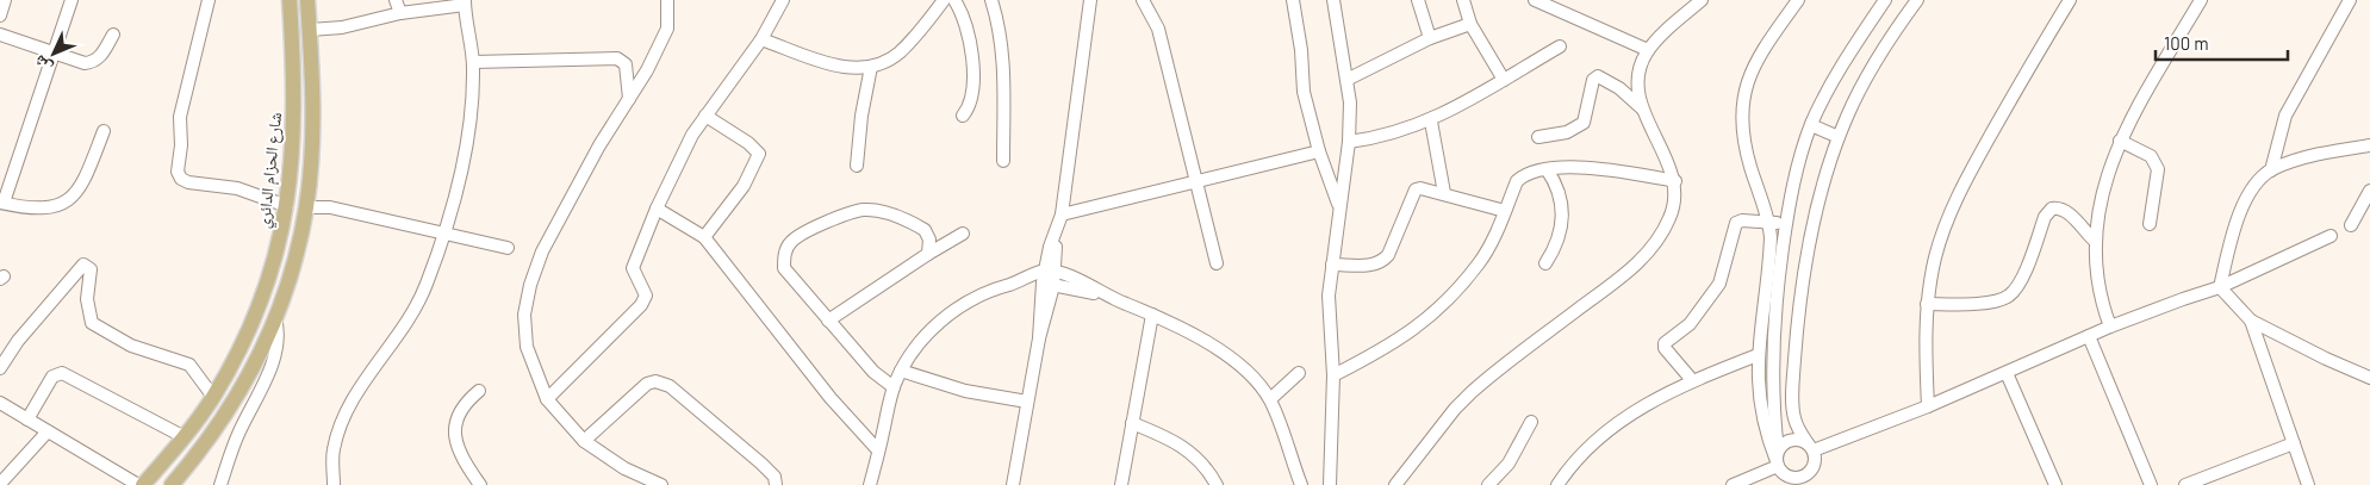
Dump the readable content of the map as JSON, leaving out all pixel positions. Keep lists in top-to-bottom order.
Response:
{
  "streets": {
    "main road": ["شارع الحزام الدائري"]
  },
  "scale_bar": "100 m",
  "north": "bottom left"
}
